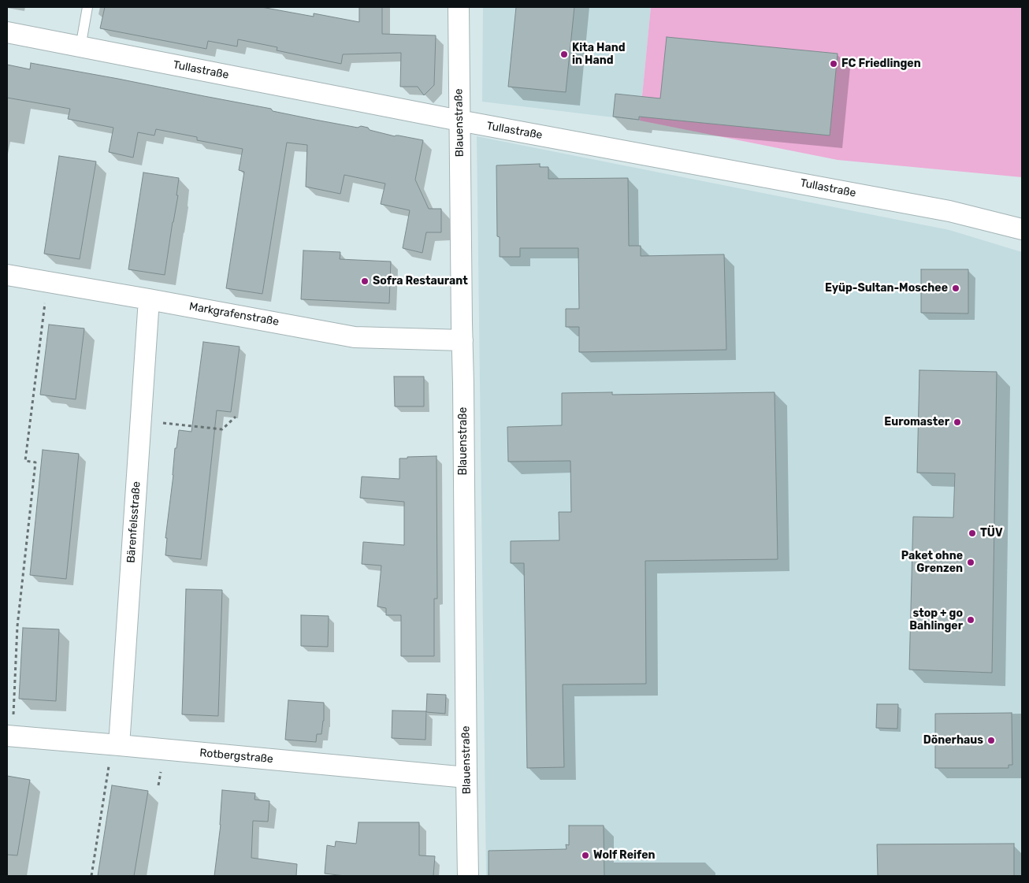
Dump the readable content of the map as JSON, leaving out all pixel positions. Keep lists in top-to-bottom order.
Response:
{
  "streets": {
    "street": [
      "Tullastraße",
      "Blauenstraße",
      "Markgrafenstraße",
      "Bärenfelsstraße",
      "Rotbergstraße"
    ]
  },
  "crossings": [
    ["Tullastraße", "Blauenstraße"],
    ["Blauenstraße", "Markgrafenstraße"],
    ["Blauenstraße", "Rotbergstraße"],
    ["Markgrafenstraße", "Bärenfelsstraße"],
    ["Bärenfelsstraße", "Rotbergstraße"]
  ],
  "places": [
    "Kita Hand in Hand",
    "FC Friedlingen",
    "Sofra Restaurant",
    "Eyüp-Sultan-Moschee",
    "Euromaster",
    "TÜV",
    "Paket ohne Grenzen",
    "stop + go Bahlinger",
    "Dönerhaus",
    "Wolf Reifen"
  ]
}
